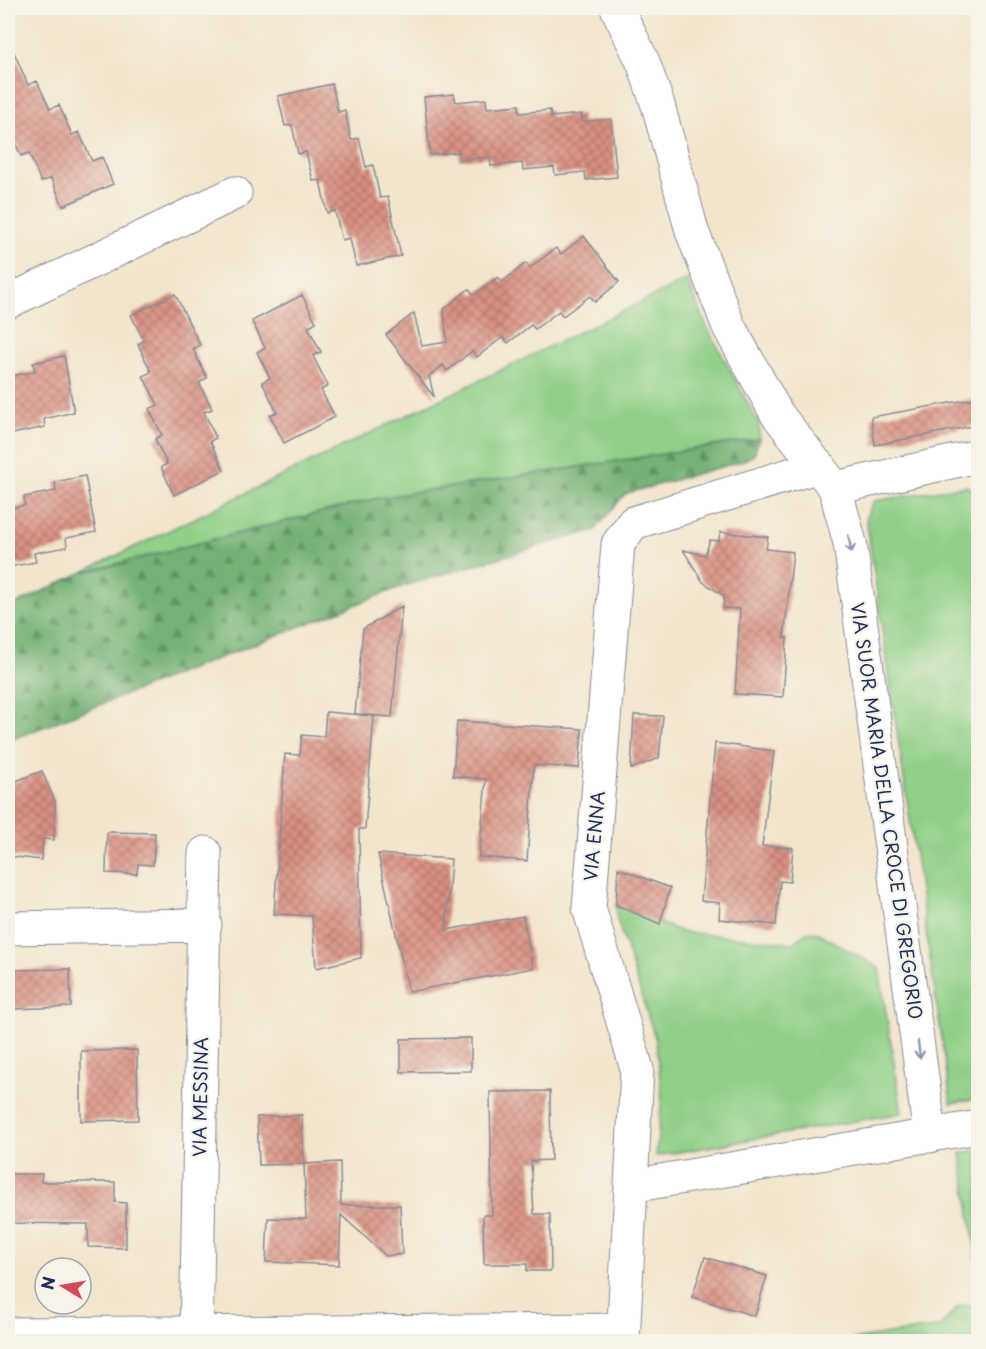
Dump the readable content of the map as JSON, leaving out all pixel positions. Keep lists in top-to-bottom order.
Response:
{
  "streets": {
    "street": ["VIA SUOR MARIA DELLA CROCE DI GREGORIO", "VIA ENNA", "VIA MESSINA"]
  },
  "crossings": [
    ["VIA SUOR MARIA DELLA CROCE DI GREGORIO", "VIA ENNA"]
  ],
  "one_way": ["VIA SUOR MARIA DELLA CROCE DI GREGORIO"],
  "north": "left"
}
